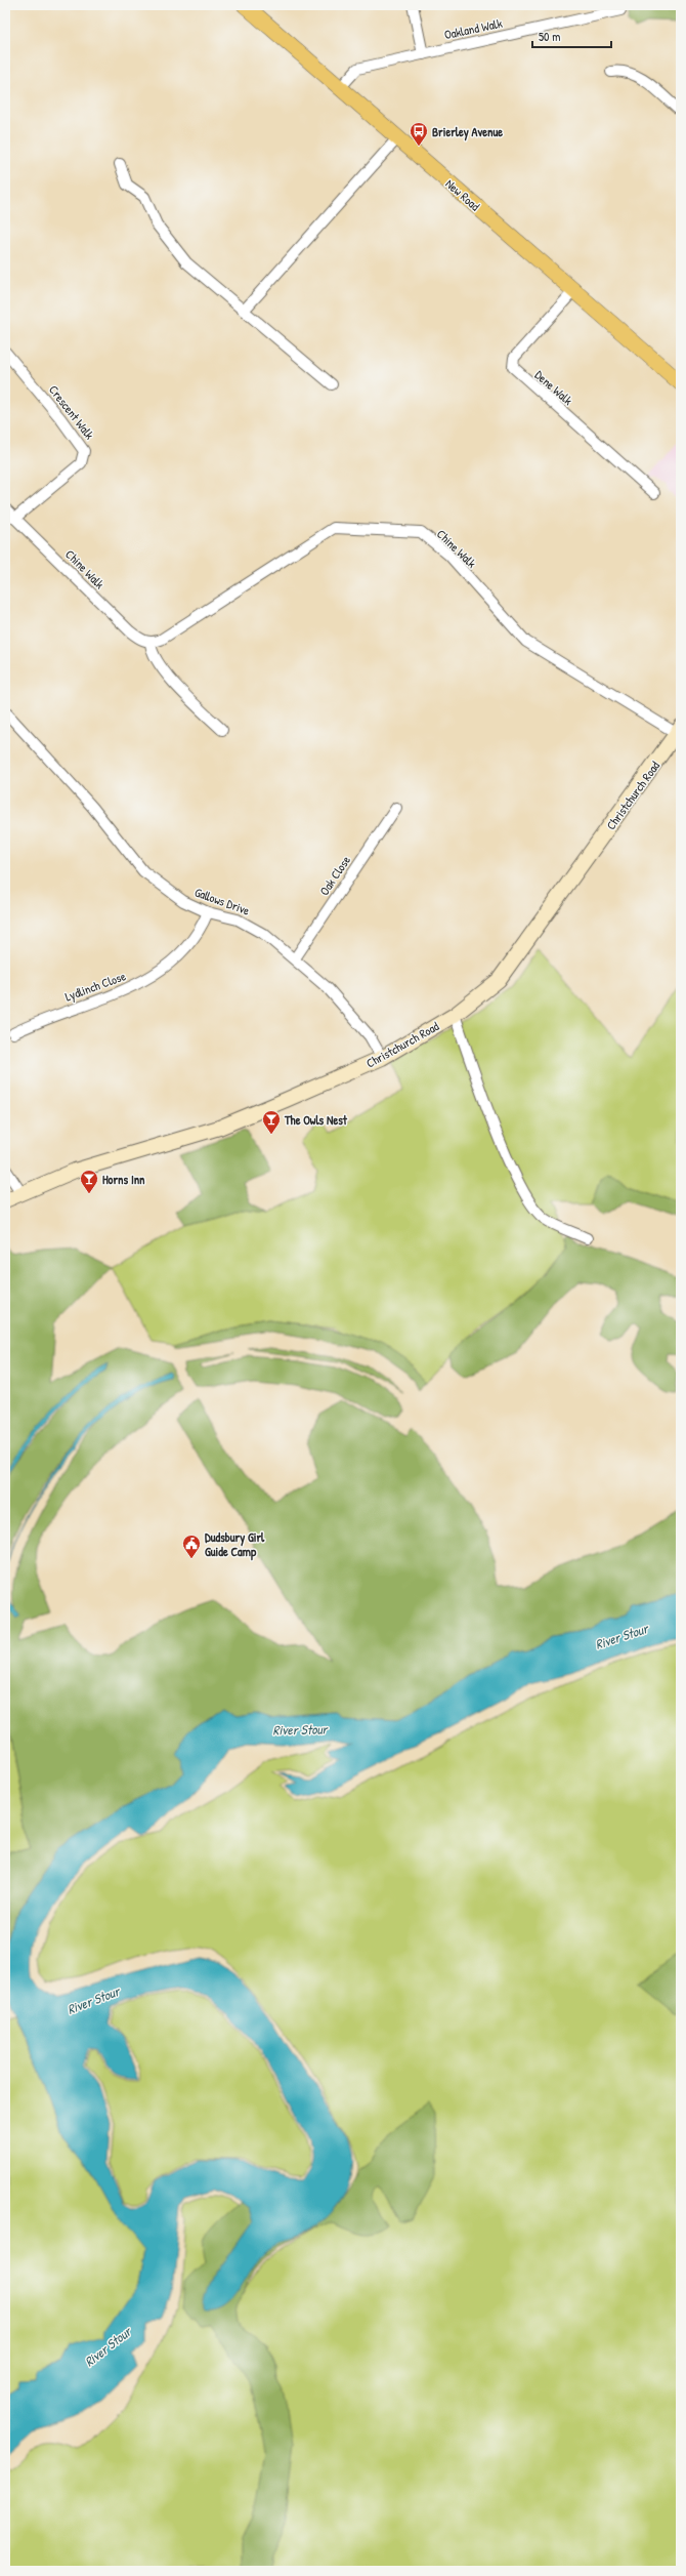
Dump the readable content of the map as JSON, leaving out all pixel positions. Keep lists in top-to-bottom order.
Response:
{
  "streets": {
    "main road": ["New Road", "Christchurch Road"],
    "street": [
      "Oakland Walk",
      "Dene Walk",
      "Crescent Walk",
      "Chine Walk",
      "Oak Close",
      "Gallows Drive",
      "Lydlinch Close"
    ]
  },
  "crossings": [
    ["Oakland Walk", "New Road"],
    ["New Road", "Dene Walk"],
    ["Crescent Walk", "Chine Walk"],
    ["Chine Walk", "Christchurch Road"],
    ["Christchurch Road", "Gallows Drive"],
    ["Oak Close", "Gallows Drive"],
    ["Gallows Drive", "Lydlinch Close"]
  ],
  "water": ["River Stour"],
  "places": {
    "bus stop": ["Brierley Avenue"],
    "bar": ["The Owls Nest", "Horns Inn"],
    "public building": ["Dudsbury Girl Guide Camp"]
  },
  "scale_bar": "50 m"
}
